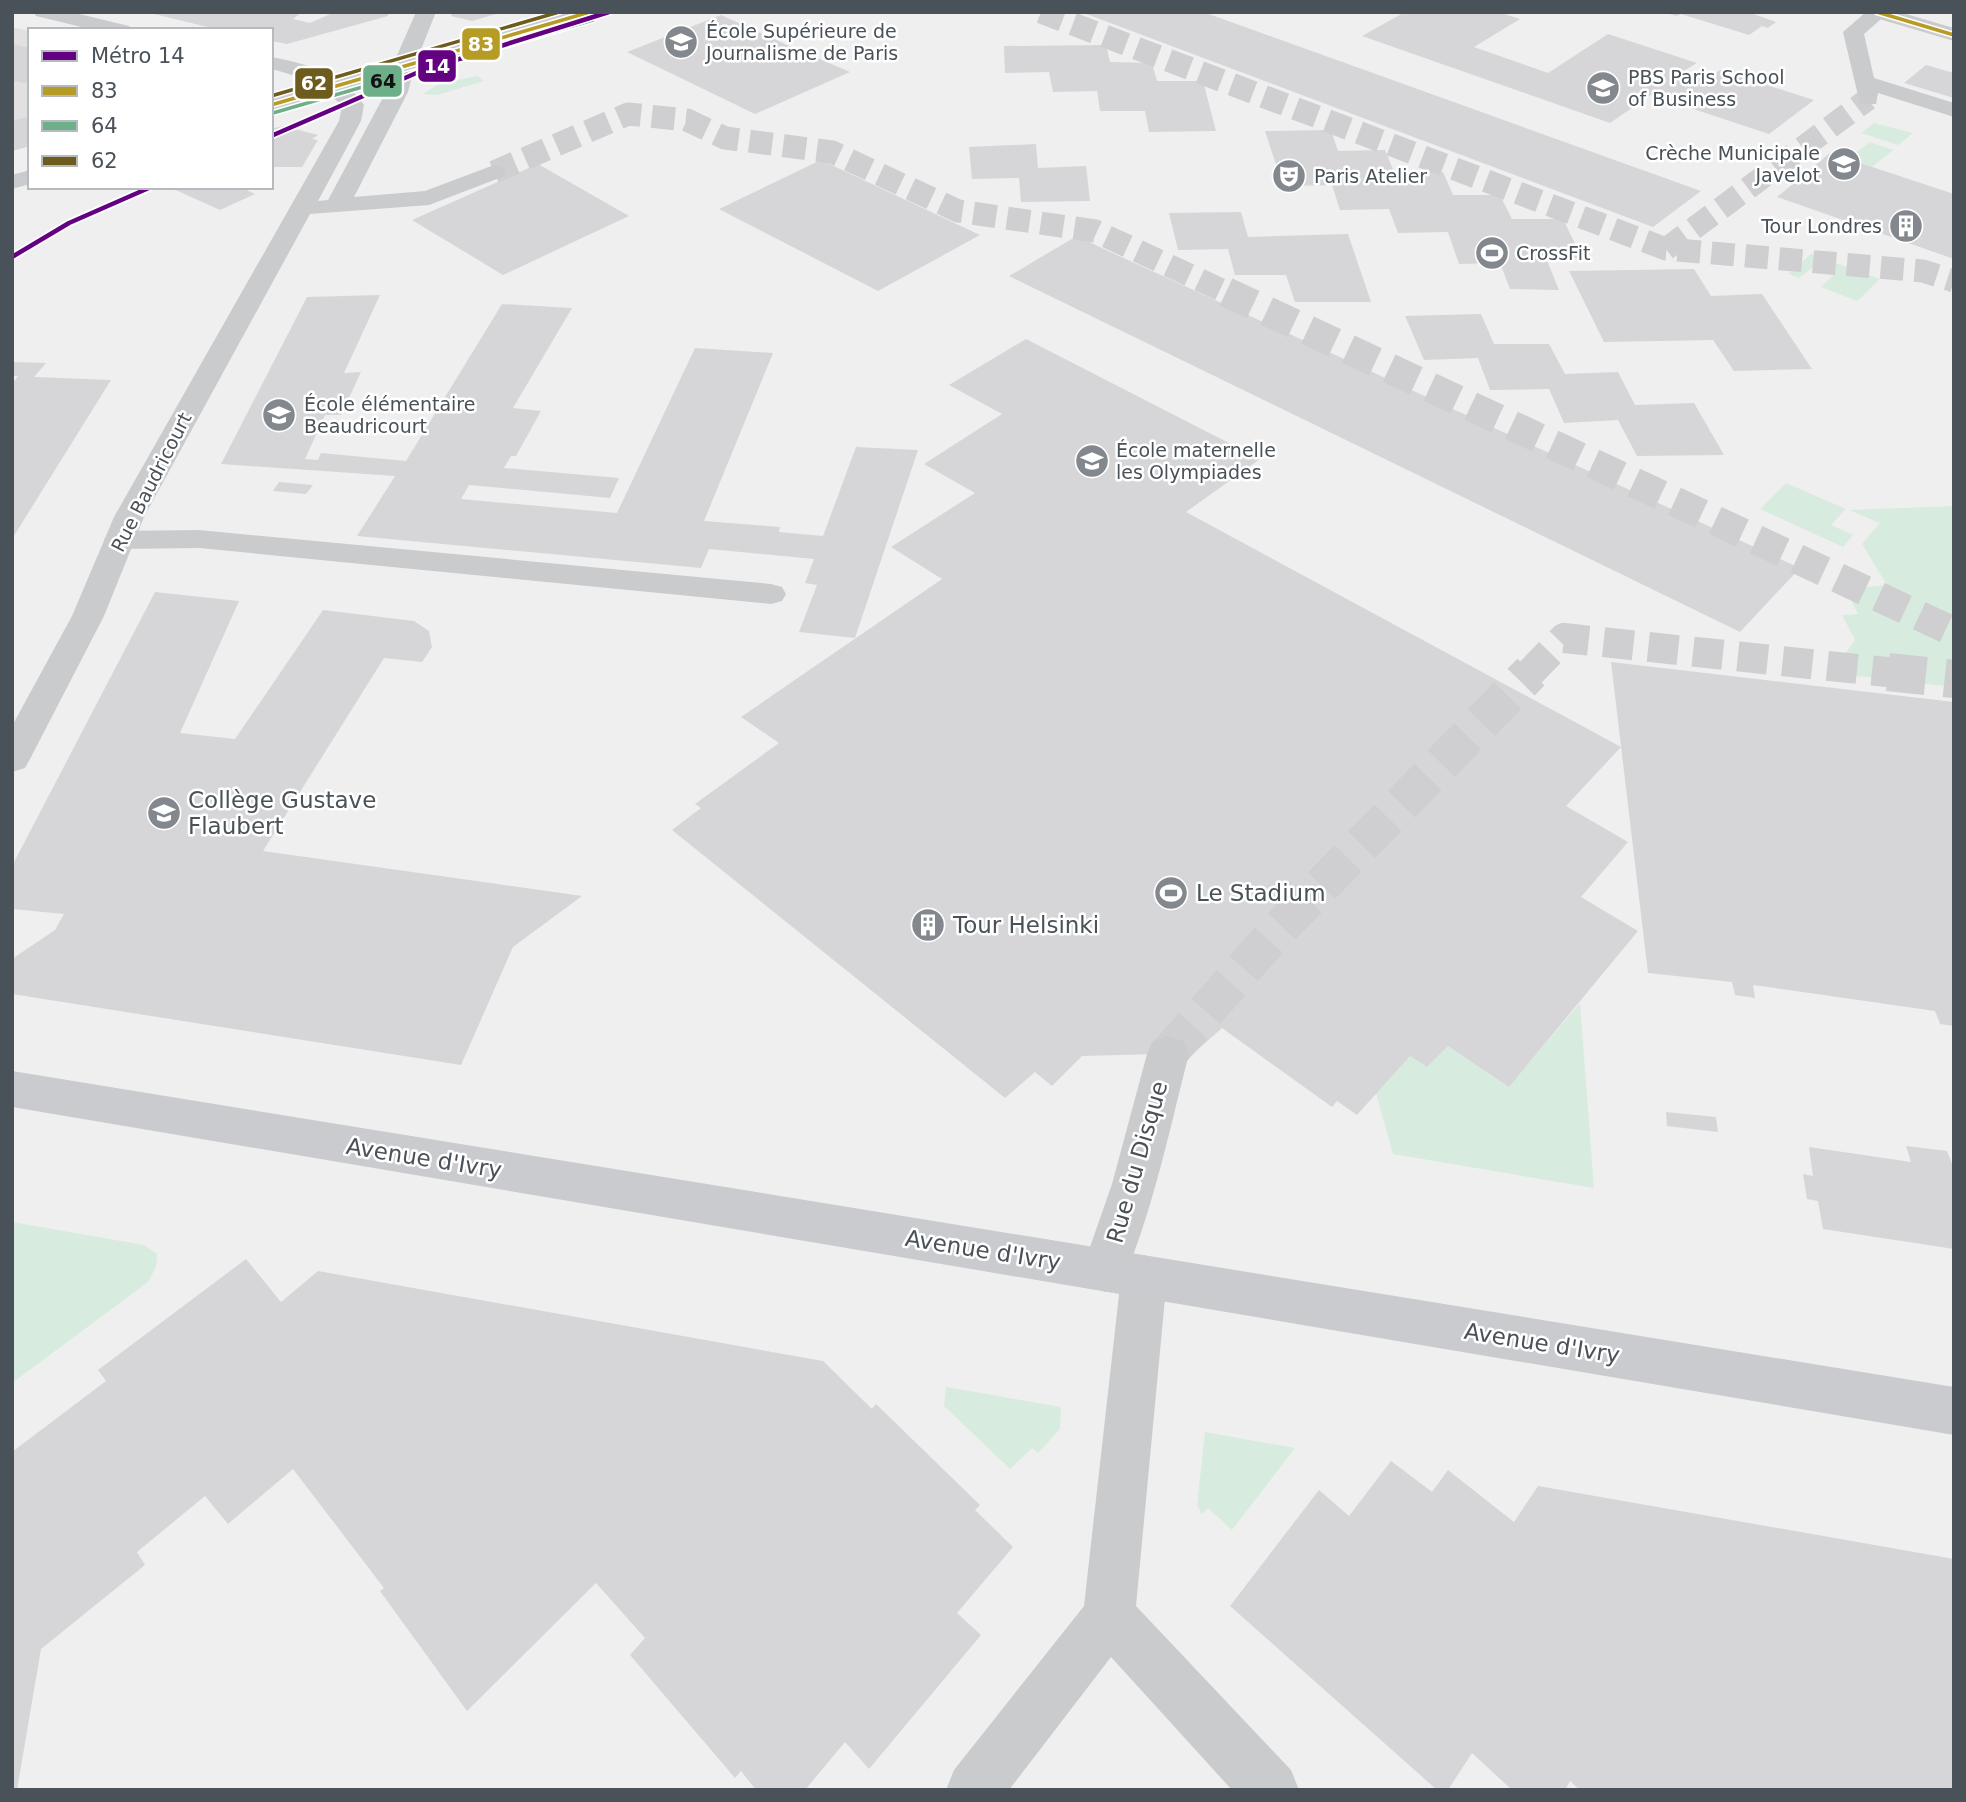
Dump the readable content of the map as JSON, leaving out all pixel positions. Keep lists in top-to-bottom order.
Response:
{
  "streets": {
    "main road": ["Avenue d'Ivry"],
    "street": ["Rue Baudricourt", "Rue du Disque"]
  },
  "crossings": [
    ["Avenue d'Ivry", "Rue du Disque"]
  ],
  "places": {
    "school or university": [
      "École Supérieure de Journalisme de Paris",
      "PBS Paris School of Business",
      "Crèche Municipale Javelot",
      "École élémentaire Beaudricourt",
      "École maternelle les Olympiades",
      "Collège Gustave Flaubert"
    ],
    "theatre": ["Paris Atelier"],
    "building": ["Tour Londres", "Tour Helsinki"],
    "sports": ["CrossFit", "Le Stadium"]
  },
  "lines": [
    "metro line 14",
    "transit line 83",
    "transit line 62",
    "transit line 64"
  ],
  "legend": [
    "Métro 14",
    "83",
    "64",
    "62"
  ]
}
